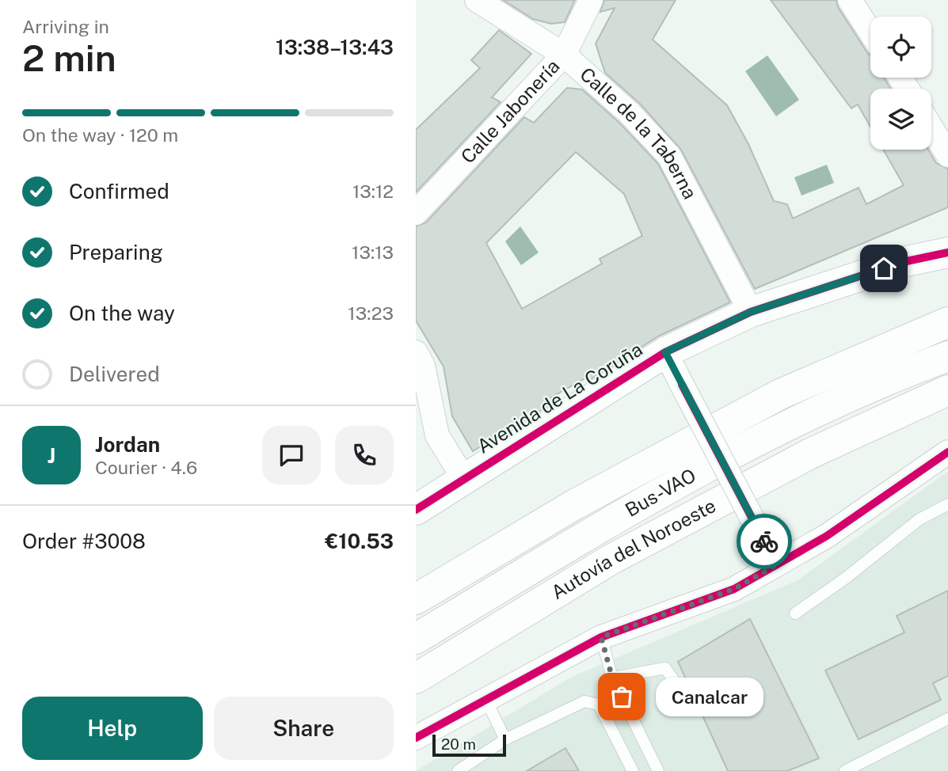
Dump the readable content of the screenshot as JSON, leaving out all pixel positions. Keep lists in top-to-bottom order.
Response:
{
  "streets": {
    "main road": ["Avenida de La Coruña", "Bus-VAO", "Autovía del Noroeste"],
    "street": ["Calle Jabonería", "Calle de la Taberna"]
  },
  "crossings": [
    ["Calle Jabonería", "Calle de la Taberna"],
    ["Calle de la Taberna", "Avenida de La Coruña"]
  ],
  "places": ["Canalcar"],
  "scale_bar": "20 m",
  "page": {
    "heading": ["2 min", "Arriving in", "13:38–13:43"],
    "panel": [
      "Jordan",
      "Courier · 4.6",
      "Order #3008",
      "€10.53"
    ],
    "bar": "On the way · 120 m",
    "list": [
      ["Confirmed", "13:12"],
      ["Preparing", "13:13"],
      ["On the way", "13:23"],
      "Delivered"
    ],
    "round": "J",
    "bubble": "Canalcar",
    "buttons": ["Help", "Share"],
    "scale": "20 m"
  }
}
